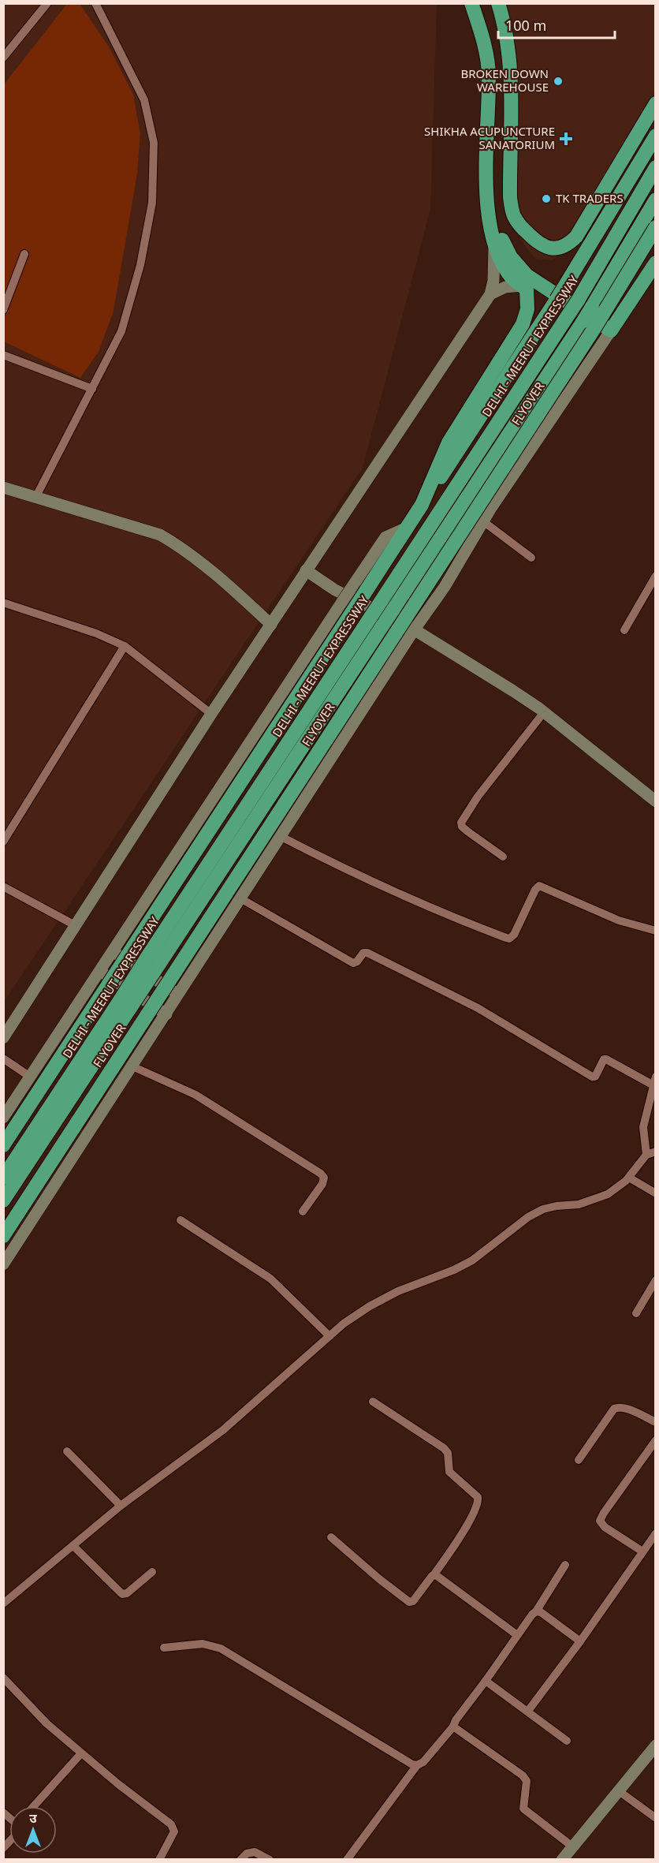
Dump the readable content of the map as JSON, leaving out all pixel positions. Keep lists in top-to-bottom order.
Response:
{
  "streets": {
    "highway": ["DELHI - MEERUT EXPRESSWAY", "FLYOVER"]
  },
  "places": {
    "other": ["BROKEN DOWN WAREHOUSE", "TK TRADERS"],
    "health": ["SHIKHA ACUPUNCTURE SANATORIUM"]
  },
  "scale_bar": "100 m",
  "north": "top"
}
